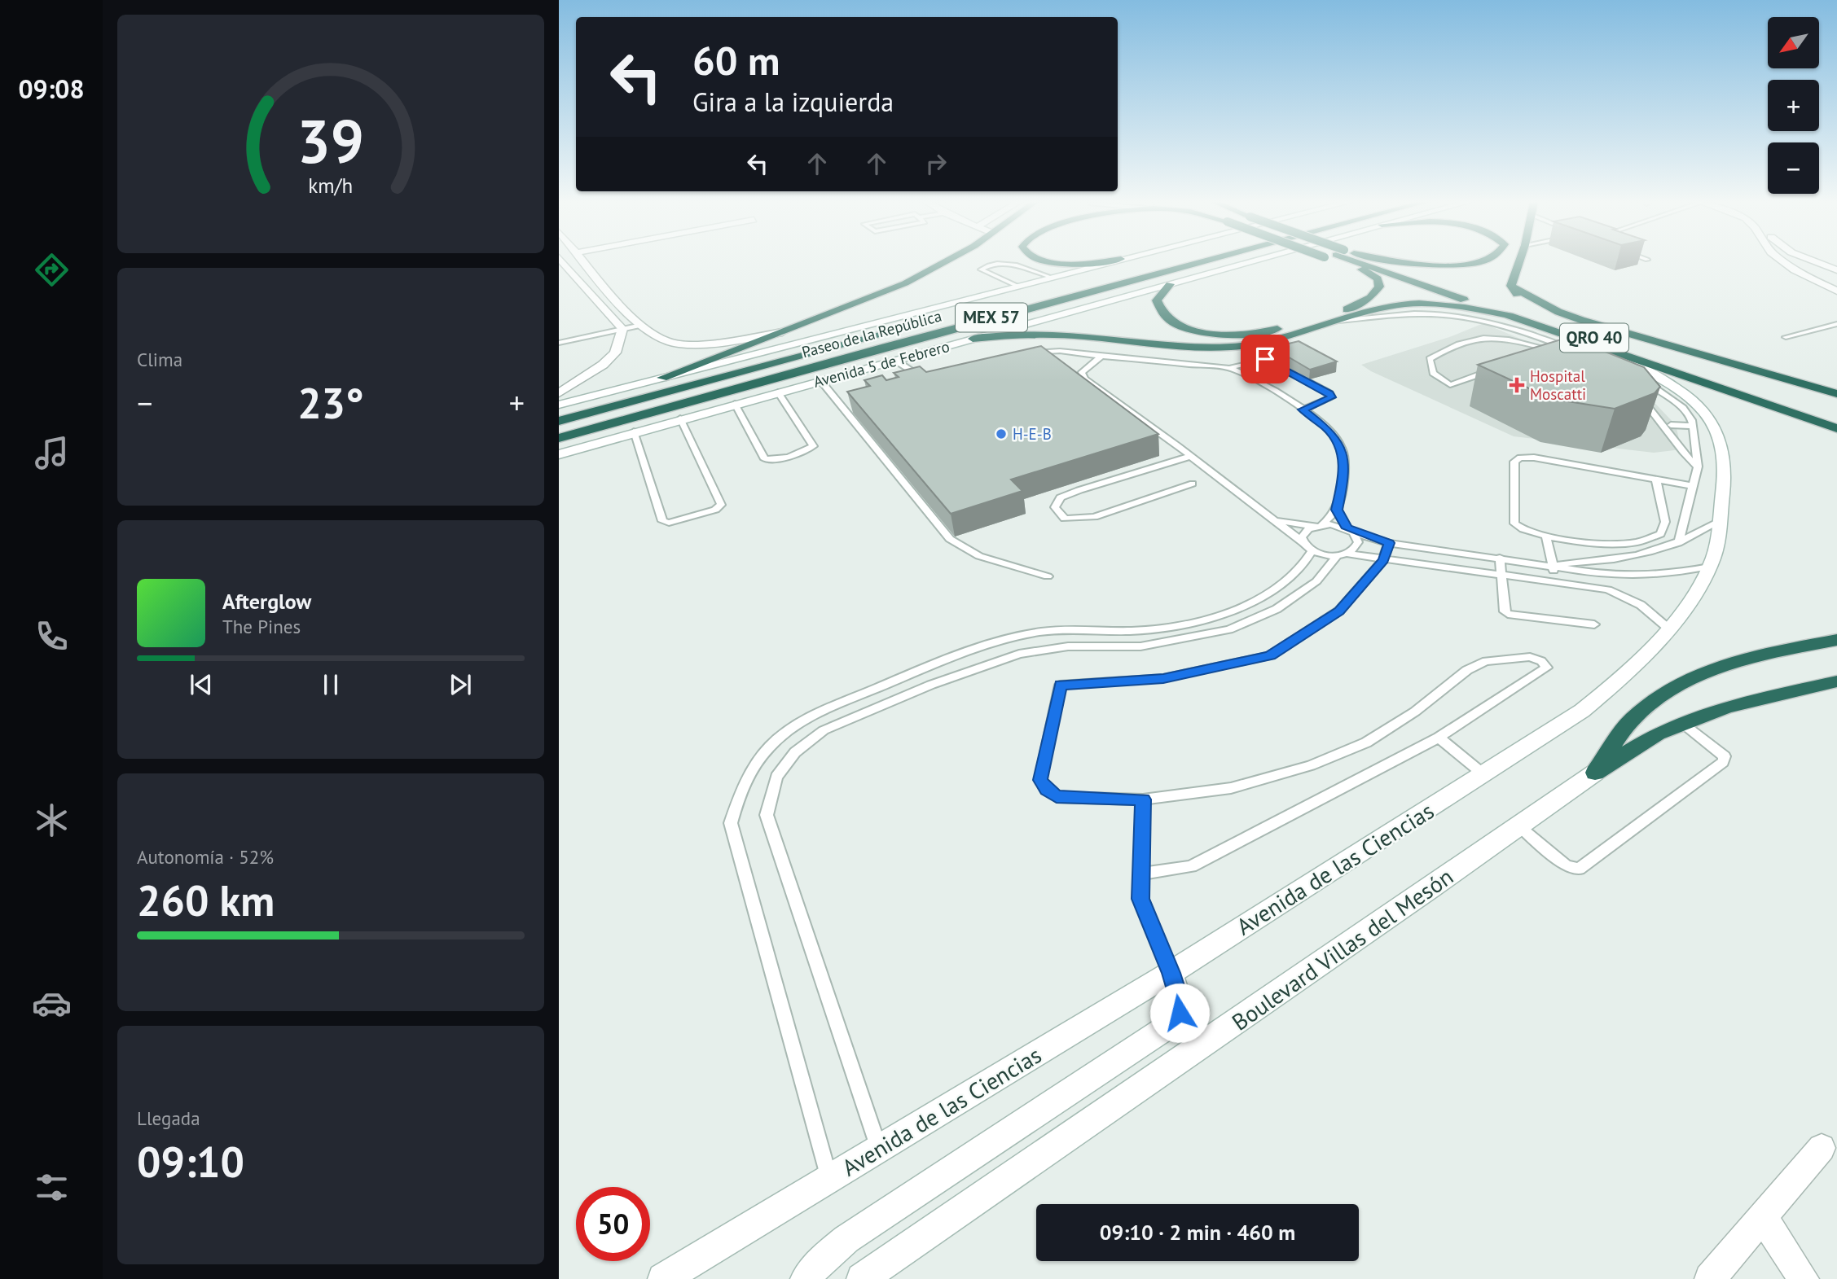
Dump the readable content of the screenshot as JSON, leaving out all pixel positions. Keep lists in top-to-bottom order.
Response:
{
  "streets": {
    "highway": ["MEX 57", "Paseo de la República", "QRO 40"],
    "main road": ["Avenida 5 de Febrero", "Avenida de las Ciencias", "Boulevard Villas del Mesón"]
  },
  "crossings": [
    ["QRO 40", "Avenida de las Ciencias"]
  ],
  "places": {
    "health": ["Hospital Moscatti"],
    "other": ["H-E-B"]
  },
  "north": "bottom left",
  "page": {
    "tabs": "09:08",
    "map_buttons": ["+", "−"],
    "turn": ["60 m", "Gira a la izquierda"],
    "tile": [
      "Clima",
      ["Autonomía · 52%", "260 km"],
      ["Llegada", "09:10"]
    ],
    "heat": ["−", "23°", "+"],
    "song": ["Afterglow", "The Pines"],
    "limit": "50",
    "trip": "09:10 · 2 min · 460 m",
    "gauge": ["39", "km/h"]
  }
}
